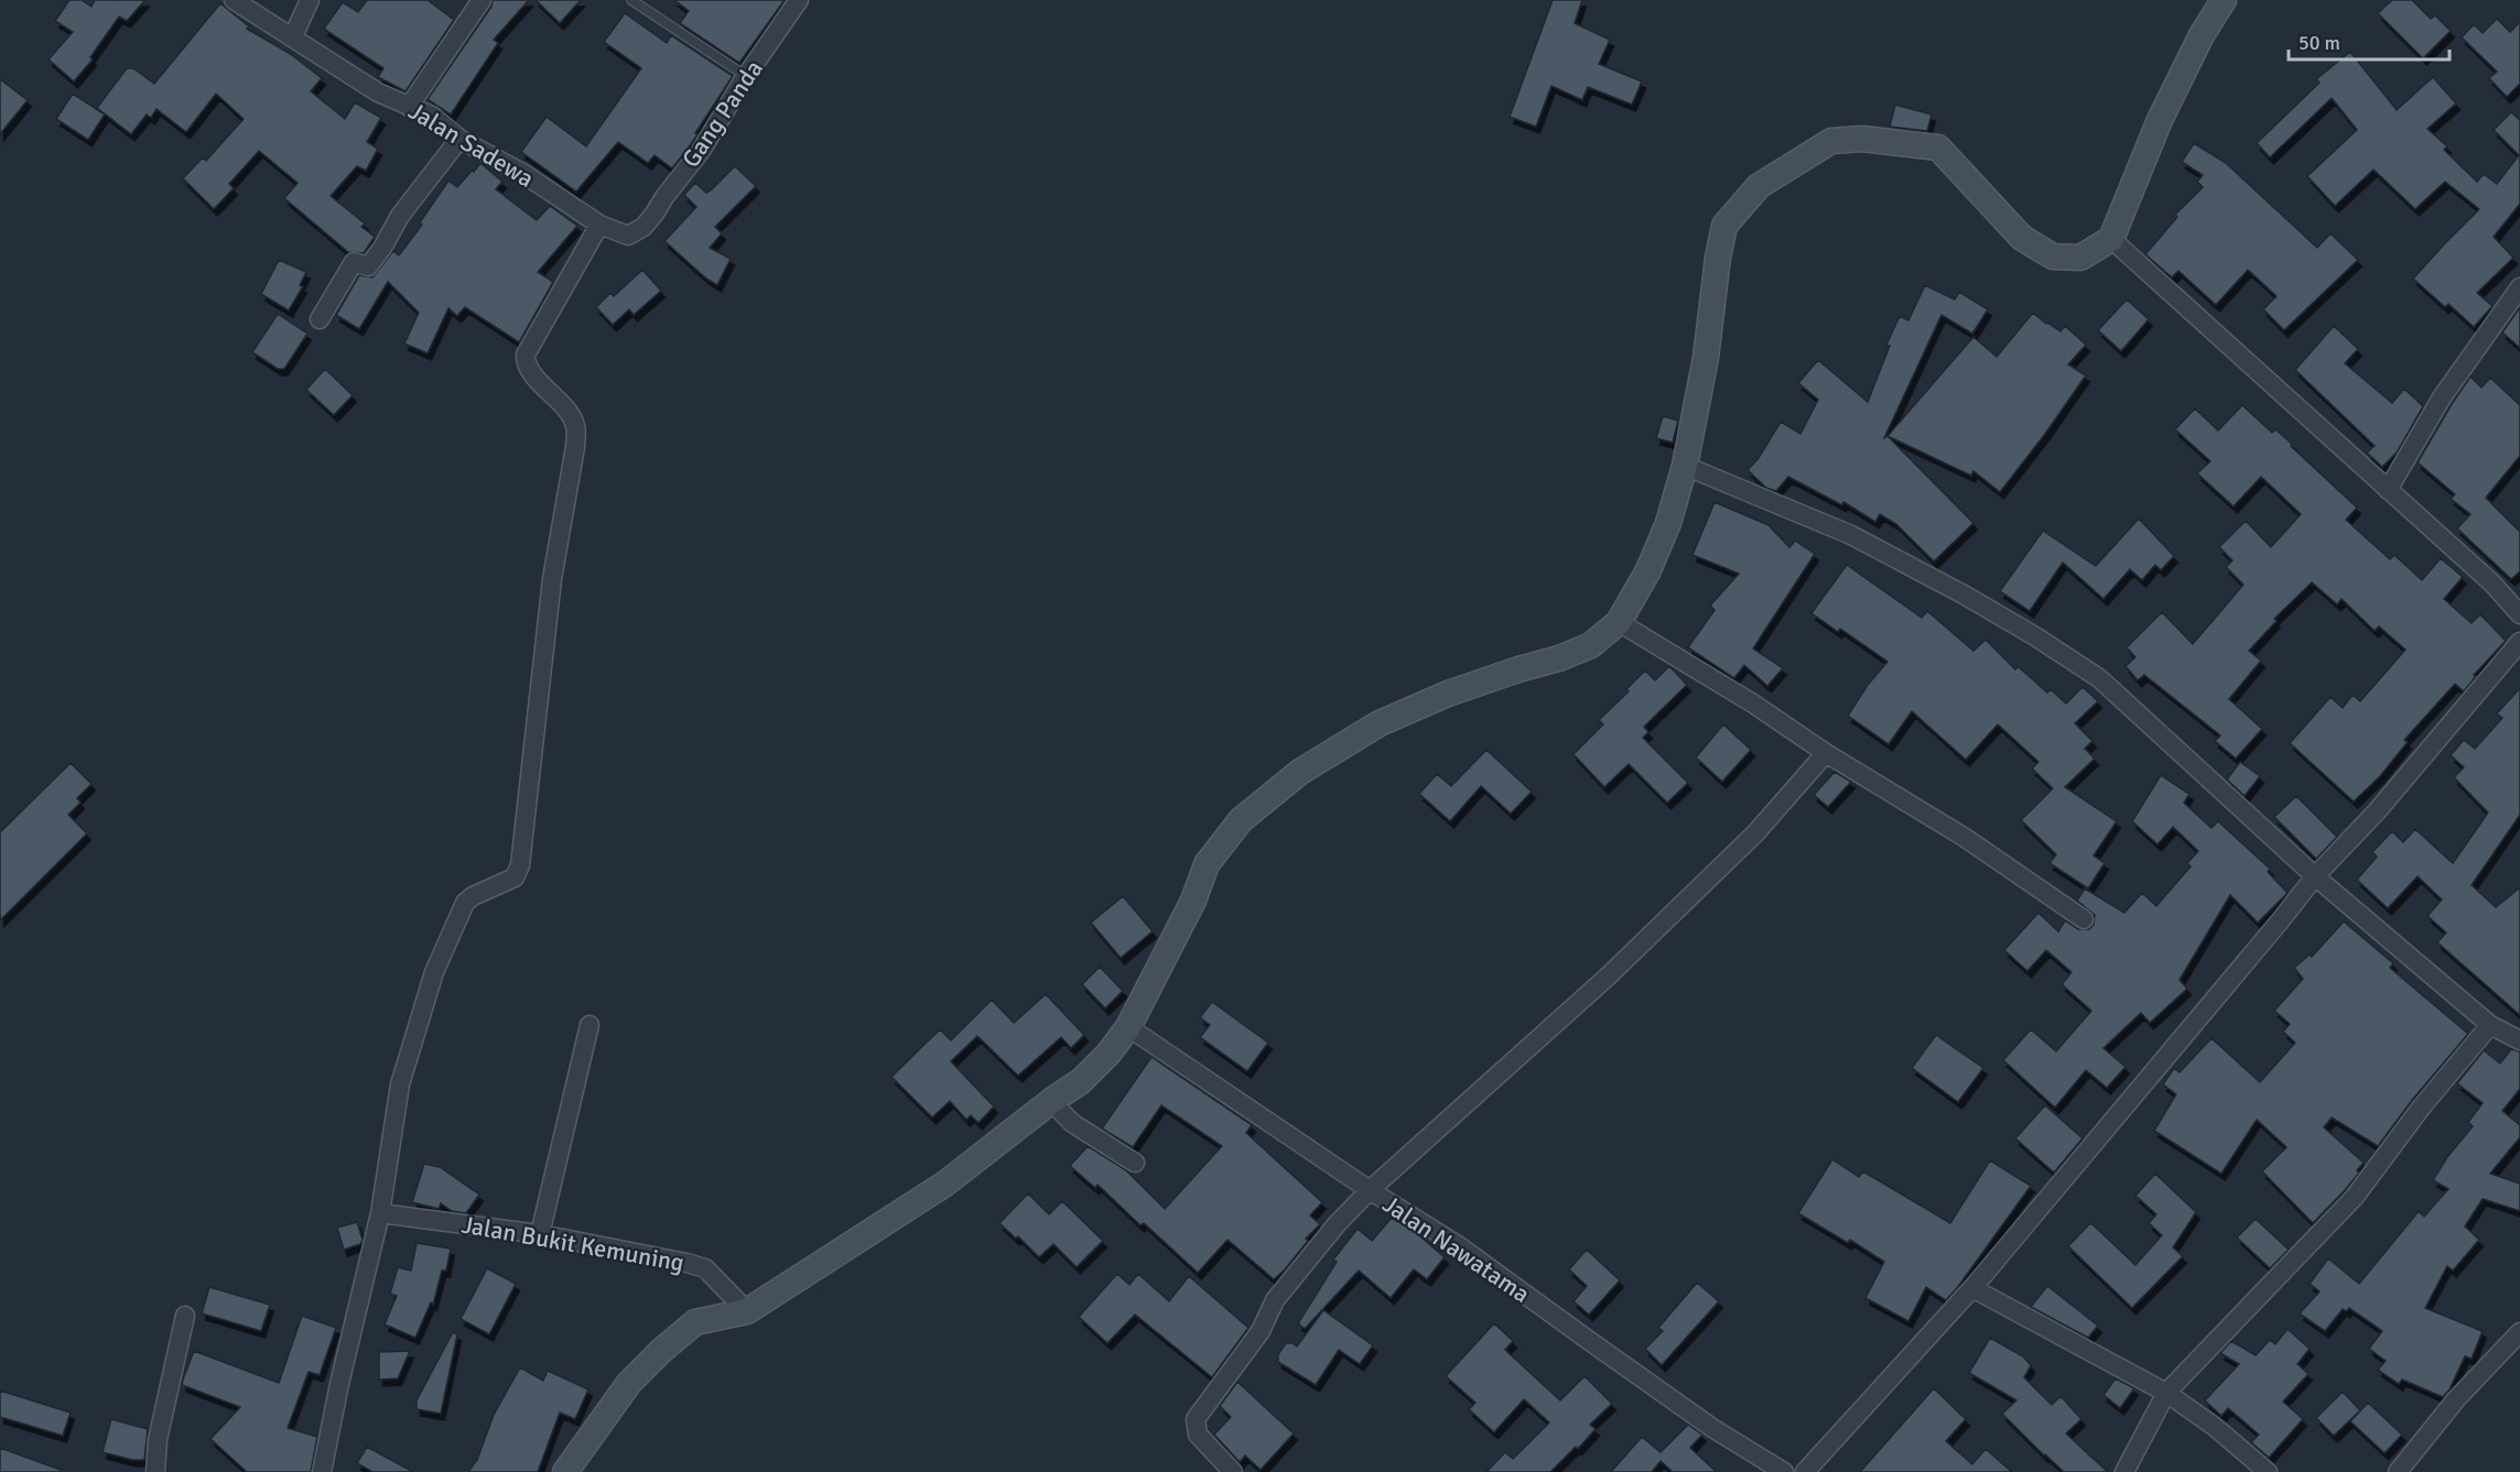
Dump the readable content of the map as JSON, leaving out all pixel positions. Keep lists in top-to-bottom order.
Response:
{
  "streets": {
    "street": [
      "Gang Panda",
      "Jalan Sadewa",
      "Jalan Bukit Kemuning",
      "Jalan Nawatama"
    ]
  },
  "crossings": [
    ["Gang Panda", "Jalan Sadewa"]
  ],
  "scale_bar": "50 m"
}
